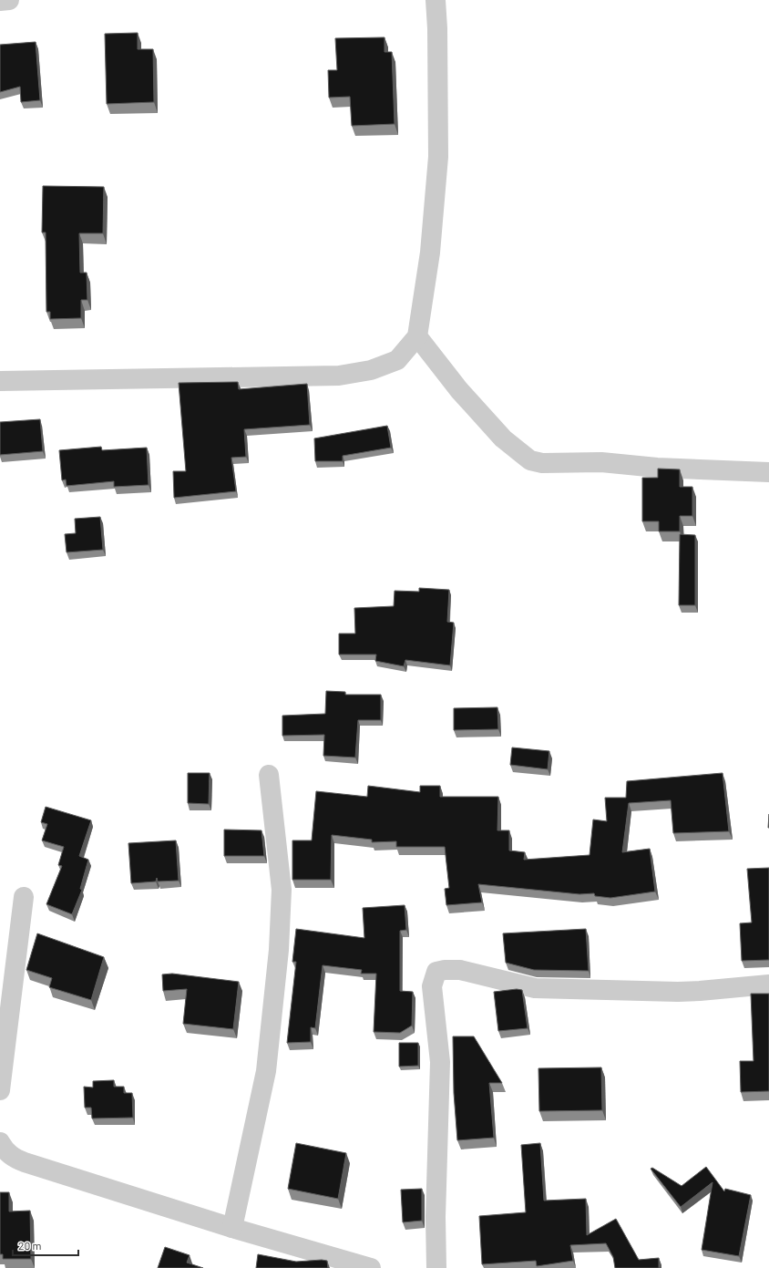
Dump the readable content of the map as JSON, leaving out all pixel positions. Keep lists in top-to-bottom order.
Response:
{
  "scale_bar": "20 m"
}
